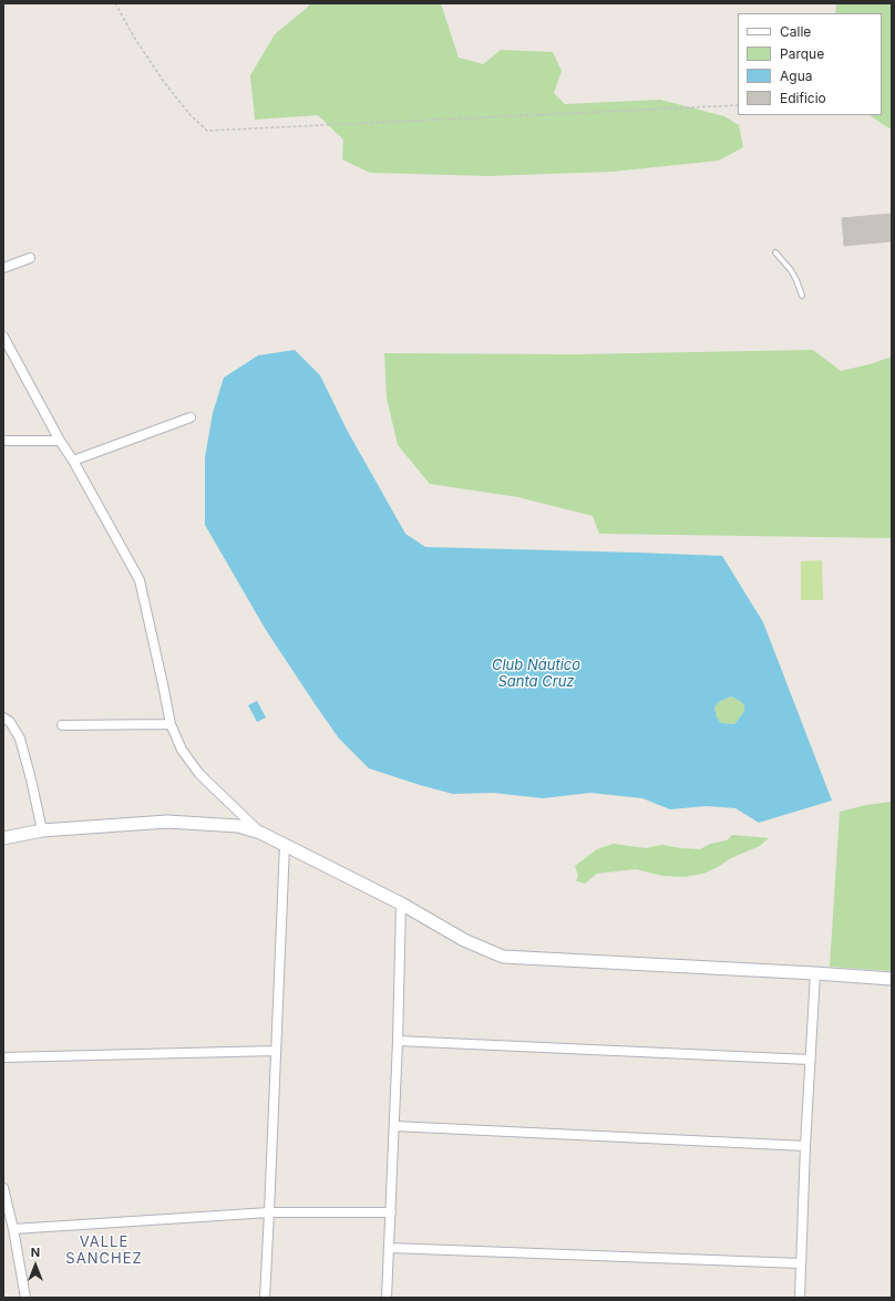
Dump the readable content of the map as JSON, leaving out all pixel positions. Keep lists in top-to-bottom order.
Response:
{
  "districts": ["VALLE SANCHEZ"],
  "water": ["Club Náutico Santa Cruz"],
  "legend": [
    "Calle",
    "Parque",
    "Agua",
    "Edificio"
  ],
  "north": "top"
}
